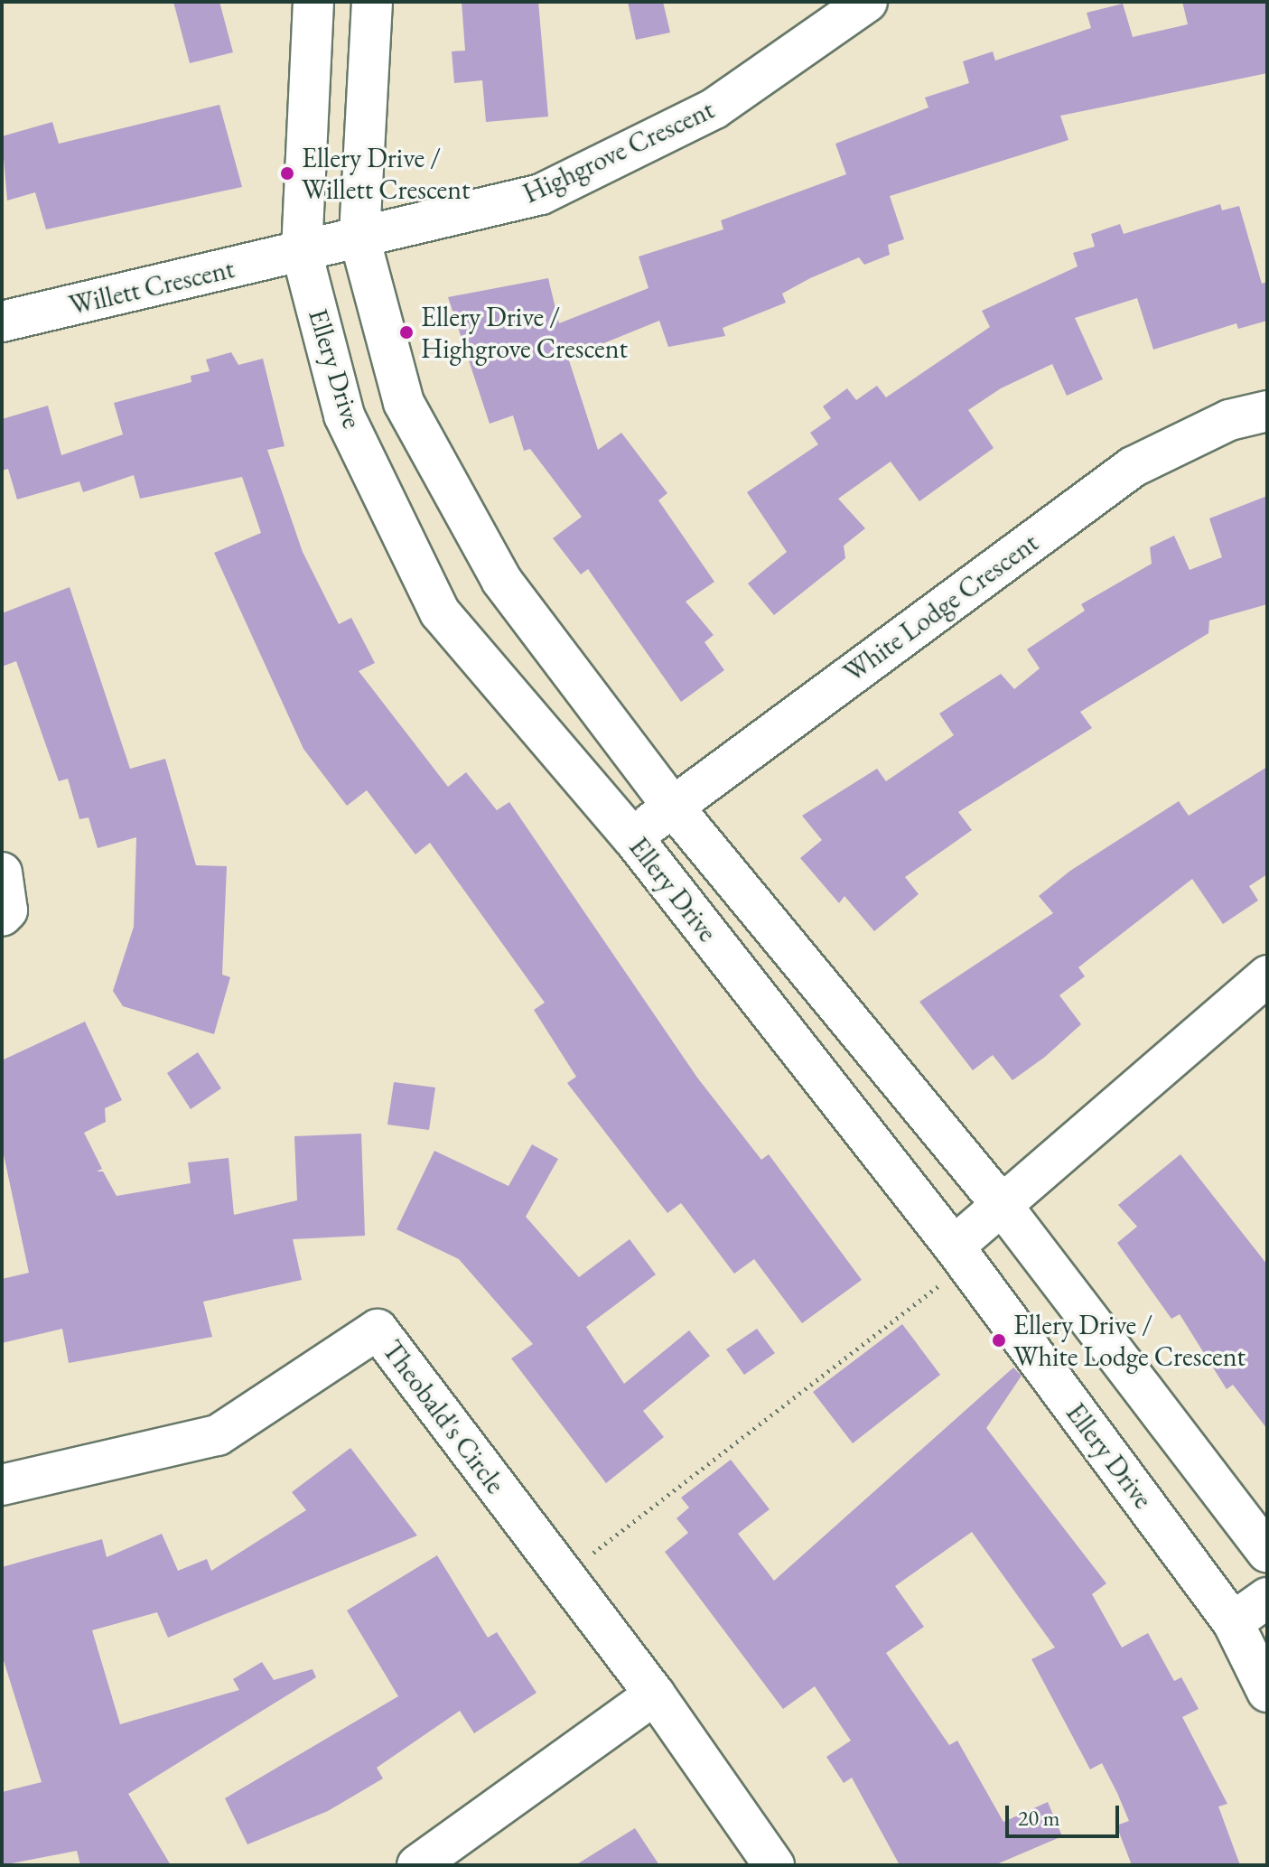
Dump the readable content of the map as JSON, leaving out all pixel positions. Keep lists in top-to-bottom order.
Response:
{
  "streets": {
    "street": [
      "Highgrove Crescent",
      "Willett Crescent",
      "Ellery Drive",
      "White Lodge Crescent",
      "Theobald's Circle"
    ]
  },
  "crossings": [
    ["Highgrove Crescent", "Willett Crescent"],
    ["Highgrove Crescent", "Ellery Drive"],
    ["Willett Crescent", "Ellery Drive"],
    ["Ellery Drive", "White Lodge Crescent"]
  ],
  "places": ["Ellery Drive / Willett Crescent", "Ellery Drive / Highgrove Crescent", "Ellery Drive / White Lodge Crescent"],
  "scale_bar": "20 m"
}
